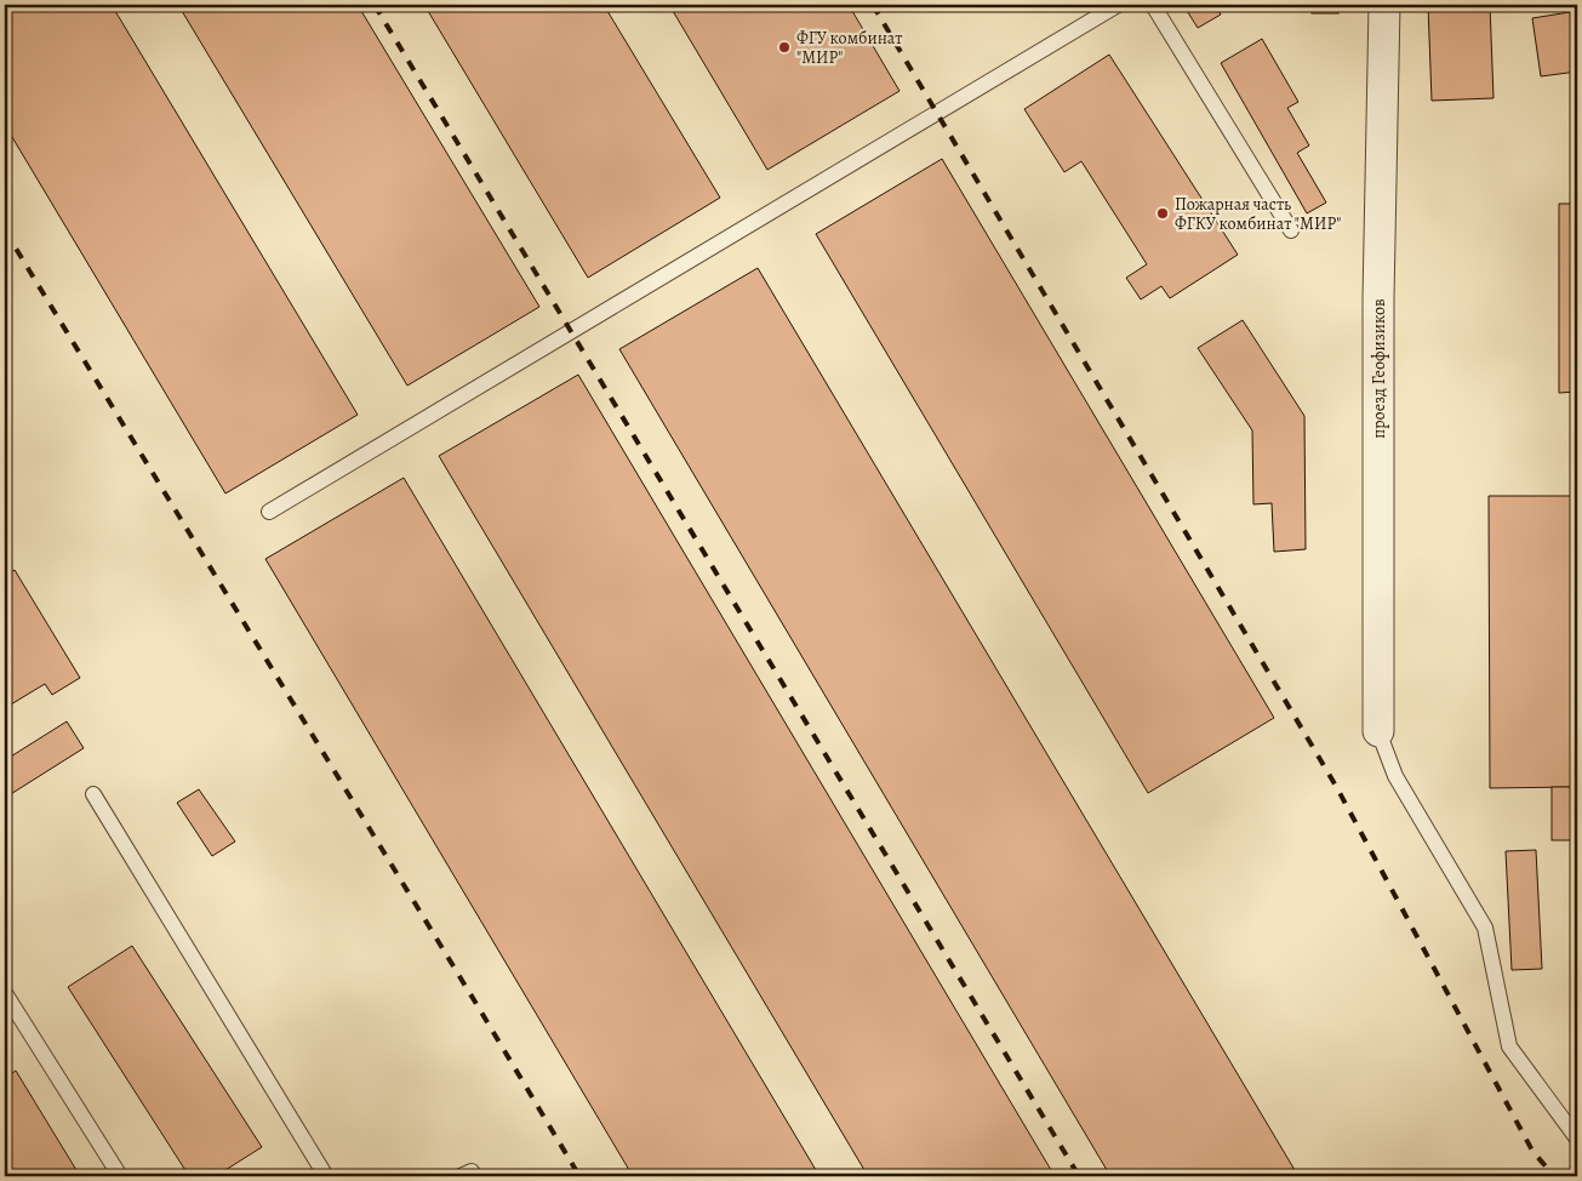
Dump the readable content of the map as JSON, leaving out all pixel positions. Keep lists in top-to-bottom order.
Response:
{
  "streets": {
    "street": ["проезд Геофизиков"]
  },
  "places": ["ФГУ комбинат \"МИР\"", "Пожарная часть ФГКУ комбинат \"МИР\""]
}
